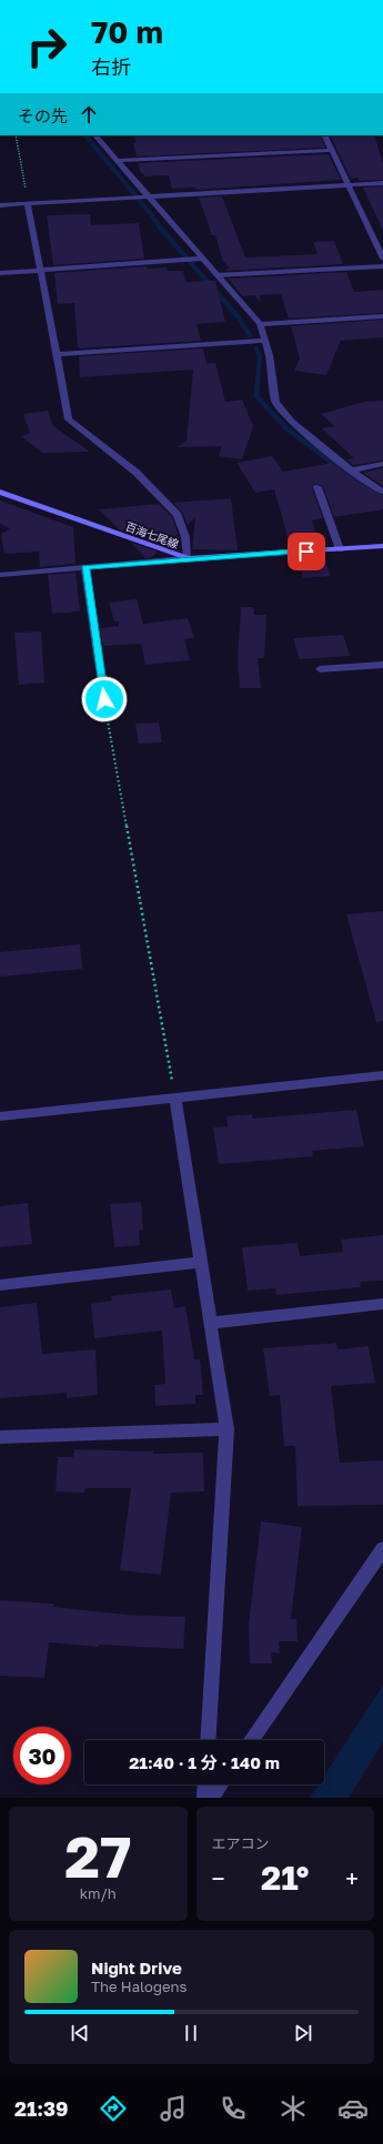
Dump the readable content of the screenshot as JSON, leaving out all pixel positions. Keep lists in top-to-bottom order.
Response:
{
  "streets": {
    "main road": ["百海七尾線"]
  },
  "page": {
    "turn": ["70 m", "右折"],
    "then": "その先",
    "limit": "30",
    "trip": "21:40 · 1 分 · 140 m",
    "tile": [
      ["27", "km/h"],
      "エアコン"
    ],
    "heat": ["−", "21°", "+"],
    "song": ["Night Drive", "The Halogens"],
    "tabs": "21:39"
  }
}
